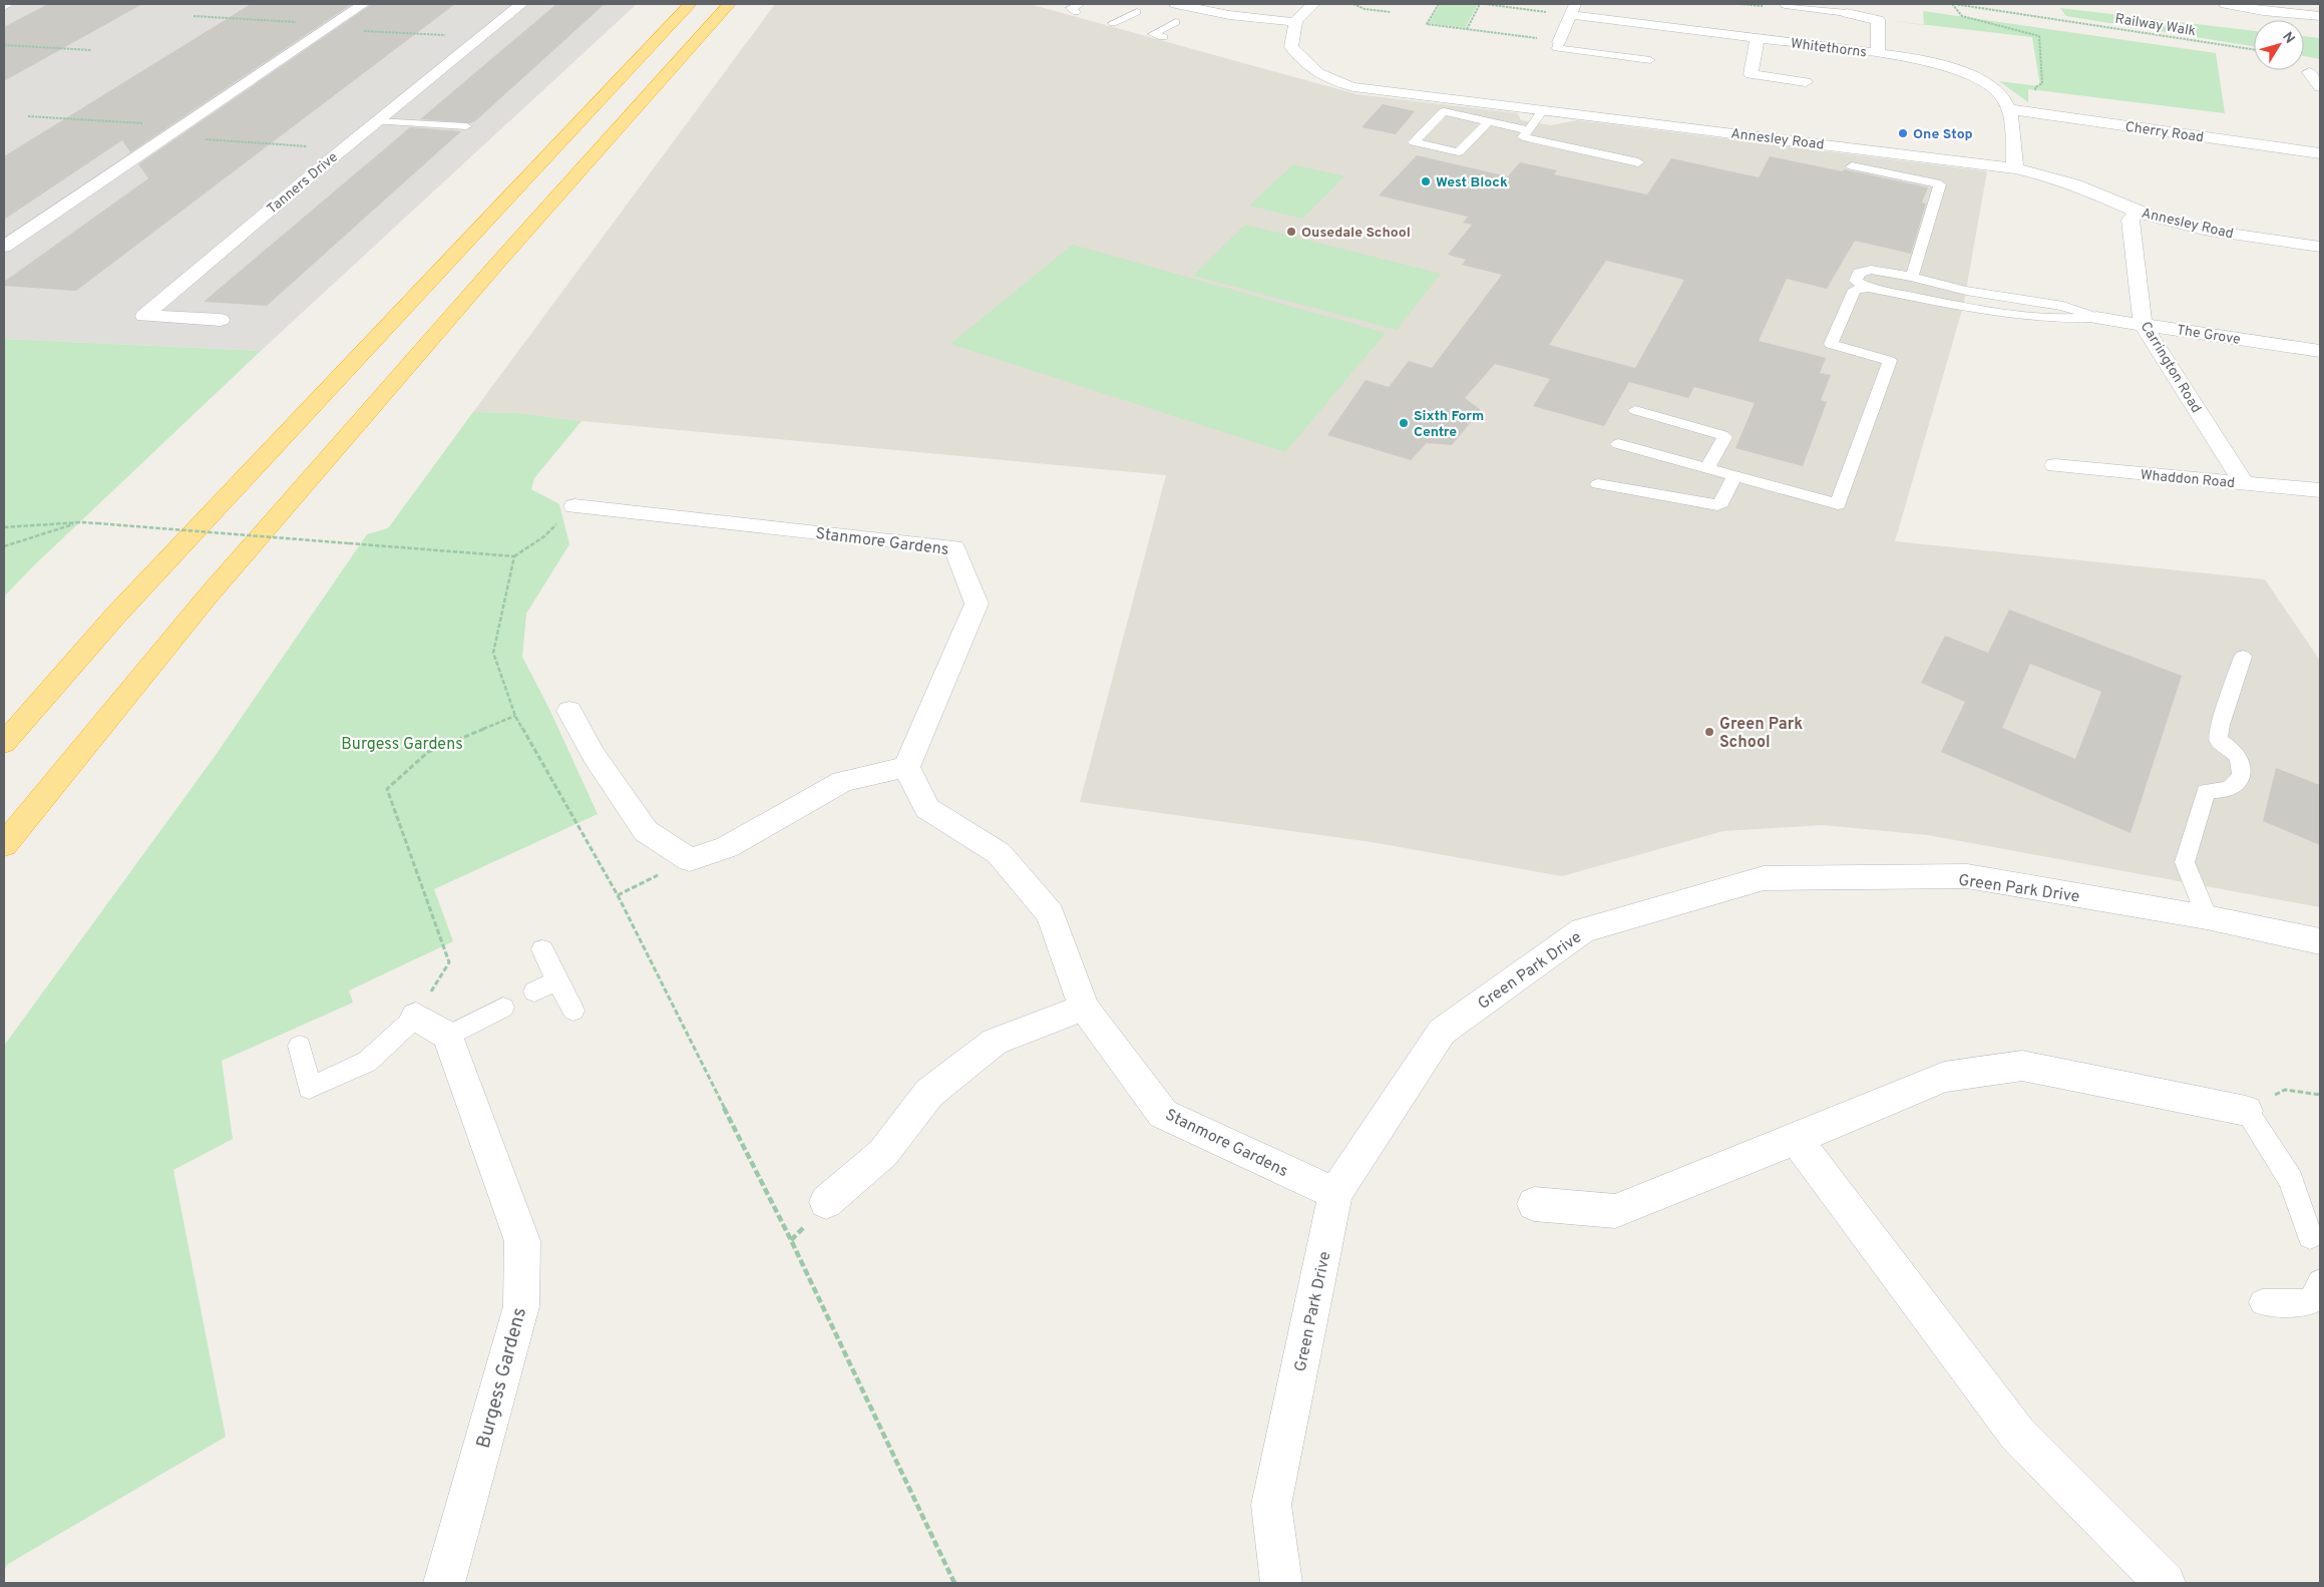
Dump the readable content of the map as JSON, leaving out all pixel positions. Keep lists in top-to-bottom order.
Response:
{
  "streets": {
    "street": [
      "Whitethorns",
      "Cherry Road",
      "Annesley Road",
      "Tanners Drive",
      "The Grove",
      "Carrington Road",
      "Whaddon Road",
      "Stanmore Gardens",
      "Green Park Drive",
      "Burgess Gardens"
    ],
    "path": ["Railway Walk"]
  },
  "crossings": [
    ["Whitethorns", "Cherry Road"],
    ["Annesley Road", "Carrington Road"],
    ["The Grove", "Carrington Road"],
    ["Carrington Road", "Whaddon Road"],
    ["Stanmore Gardens", "Green Park Drive"]
  ],
  "parks": ["Burgess Gardens"],
  "places": [
    "One Stop",
    "West Block",
    "Ousedale School",
    "Sixth Form Centre",
    "Green Park School"
  ],
  "north": "top right"
}
